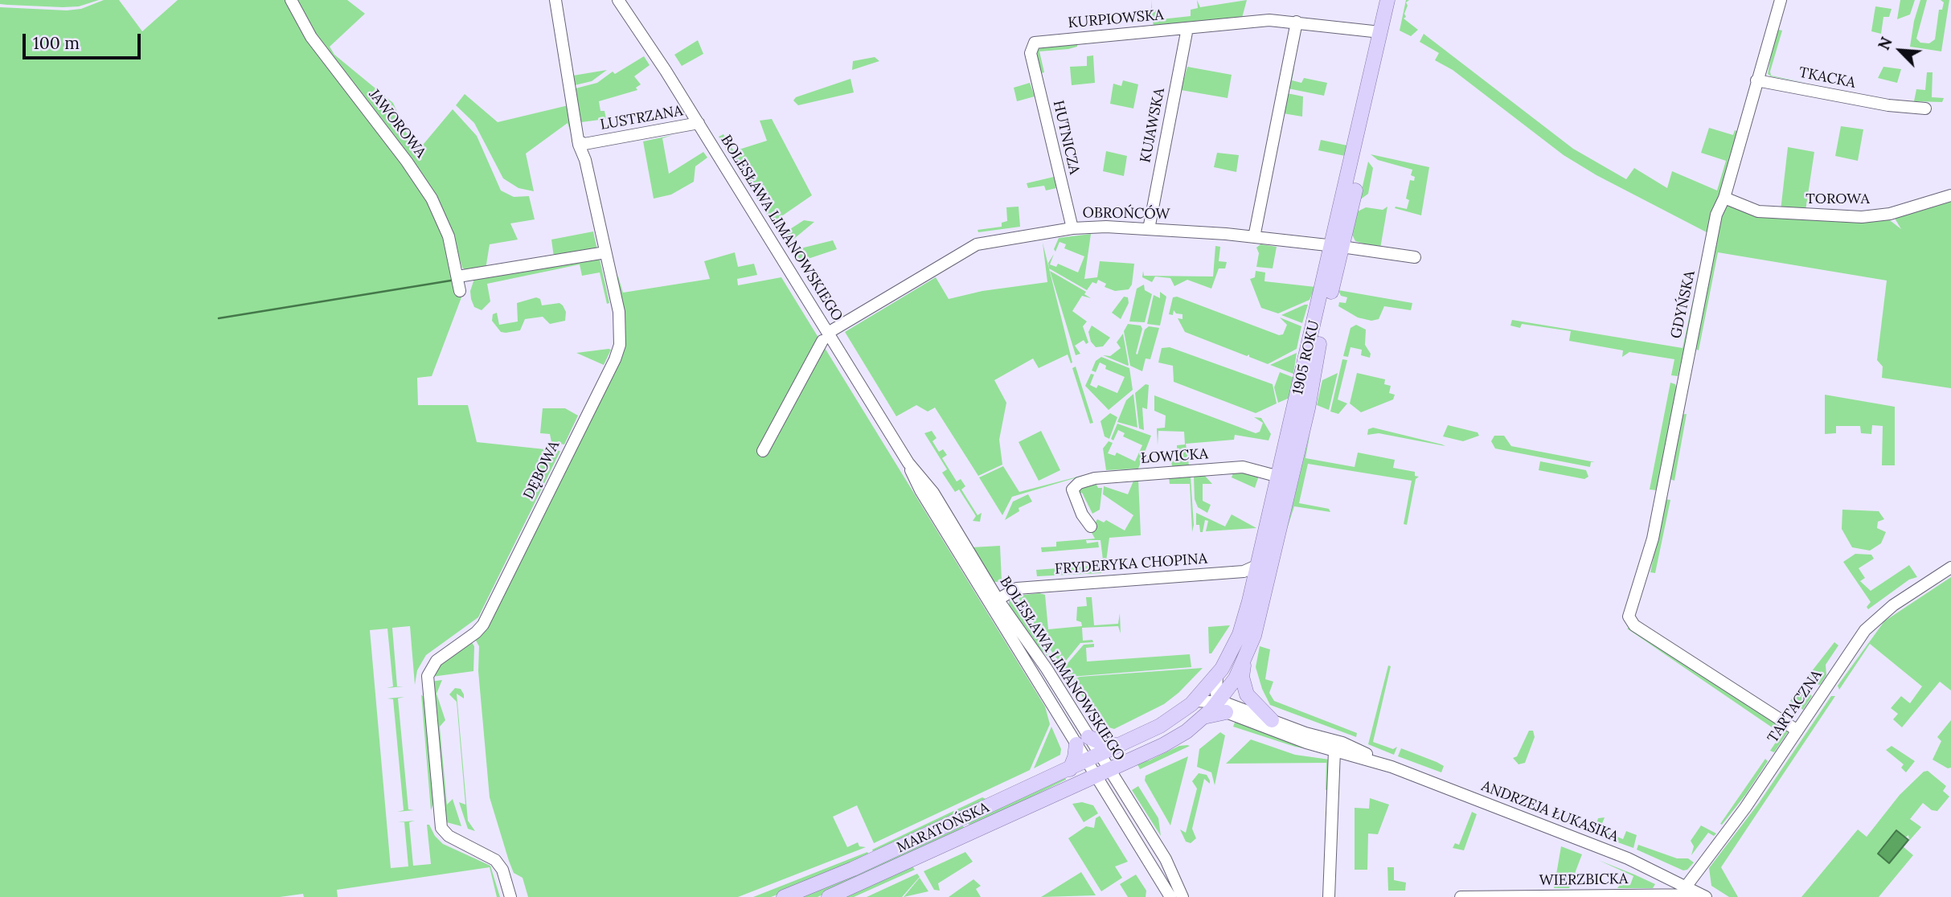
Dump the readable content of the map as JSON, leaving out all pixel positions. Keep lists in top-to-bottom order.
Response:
{
  "streets": {
    "main road": ["1905 ROKU", "MARATOŃSKA"],
    "street": [
      "KURPIOWSKA",
      "TKACKA",
      "LUSTRZANA",
      "JAWOROWA",
      "KUJAWSKA",
      "HUTNICZA",
      "TOROWA",
      "OBROŃCÓW",
      "BOLESŁAWA LIMANOWSKIEGO",
      "GDYŃSKA",
      "ŁOWICKA",
      "DĘBOWA",
      "FRYDERYKA CHOPINA",
      "TARTACZNA",
      "ANDRZEJA ŁUKASIKA",
      "WIERZBICKA"
    ]
  },
  "crossings": [
    ["KURPIOWSKA", "KUJAWSKA"],
    ["KURPIOWSKA", "HUTNICZA"],
    ["KURPIOWSKA", "1905 ROKU"],
    ["TKACKA", "GDYŃSKA"],
    ["LUSTRZANA", "BOLESŁAWA LIMANOWSKIEGO"],
    ["LUSTRZANA", "DĘBOWA"],
    ["KUJAWSKA", "OBROŃCÓW"],
    ["HUTNICZA", "OBROŃCÓW"],
    ["TOROWA", "GDYŃSKA"],
    ["OBROŃCÓW", "BOLESŁAWA LIMANOWSKIEGO"],
    ["OBROŃCÓW", "1905 ROKU"],
    ["BOLESŁAWA LIMANOWSKIEGO", "1905 ROKU"],
    ["BOLESŁAWA LIMANOWSKIEGO", "FRYDERYKA CHOPINA"],
    ["BOLESŁAWA LIMANOWSKIEGO", "MARATOŃSKA"],
    ["GDYŃSKA", "TARTACZNA"],
    ["1905 ROKU", "ŁOWICKA"],
    ["1905 ROKU", "FRYDERYKA CHOPINA"],
    ["1905 ROKU", "ANDRZEJA ŁUKASIKA"],
    ["1905 ROKU", "MARATOŃSKA"],
    ["TARTACZNA", "ANDRZEJA ŁUKASIKA"],
    ["ANDRZEJA ŁUKASIKA", "WIERZBICKA"]
  ],
  "scale_bar": "100 m",
  "north": "top left"
}
